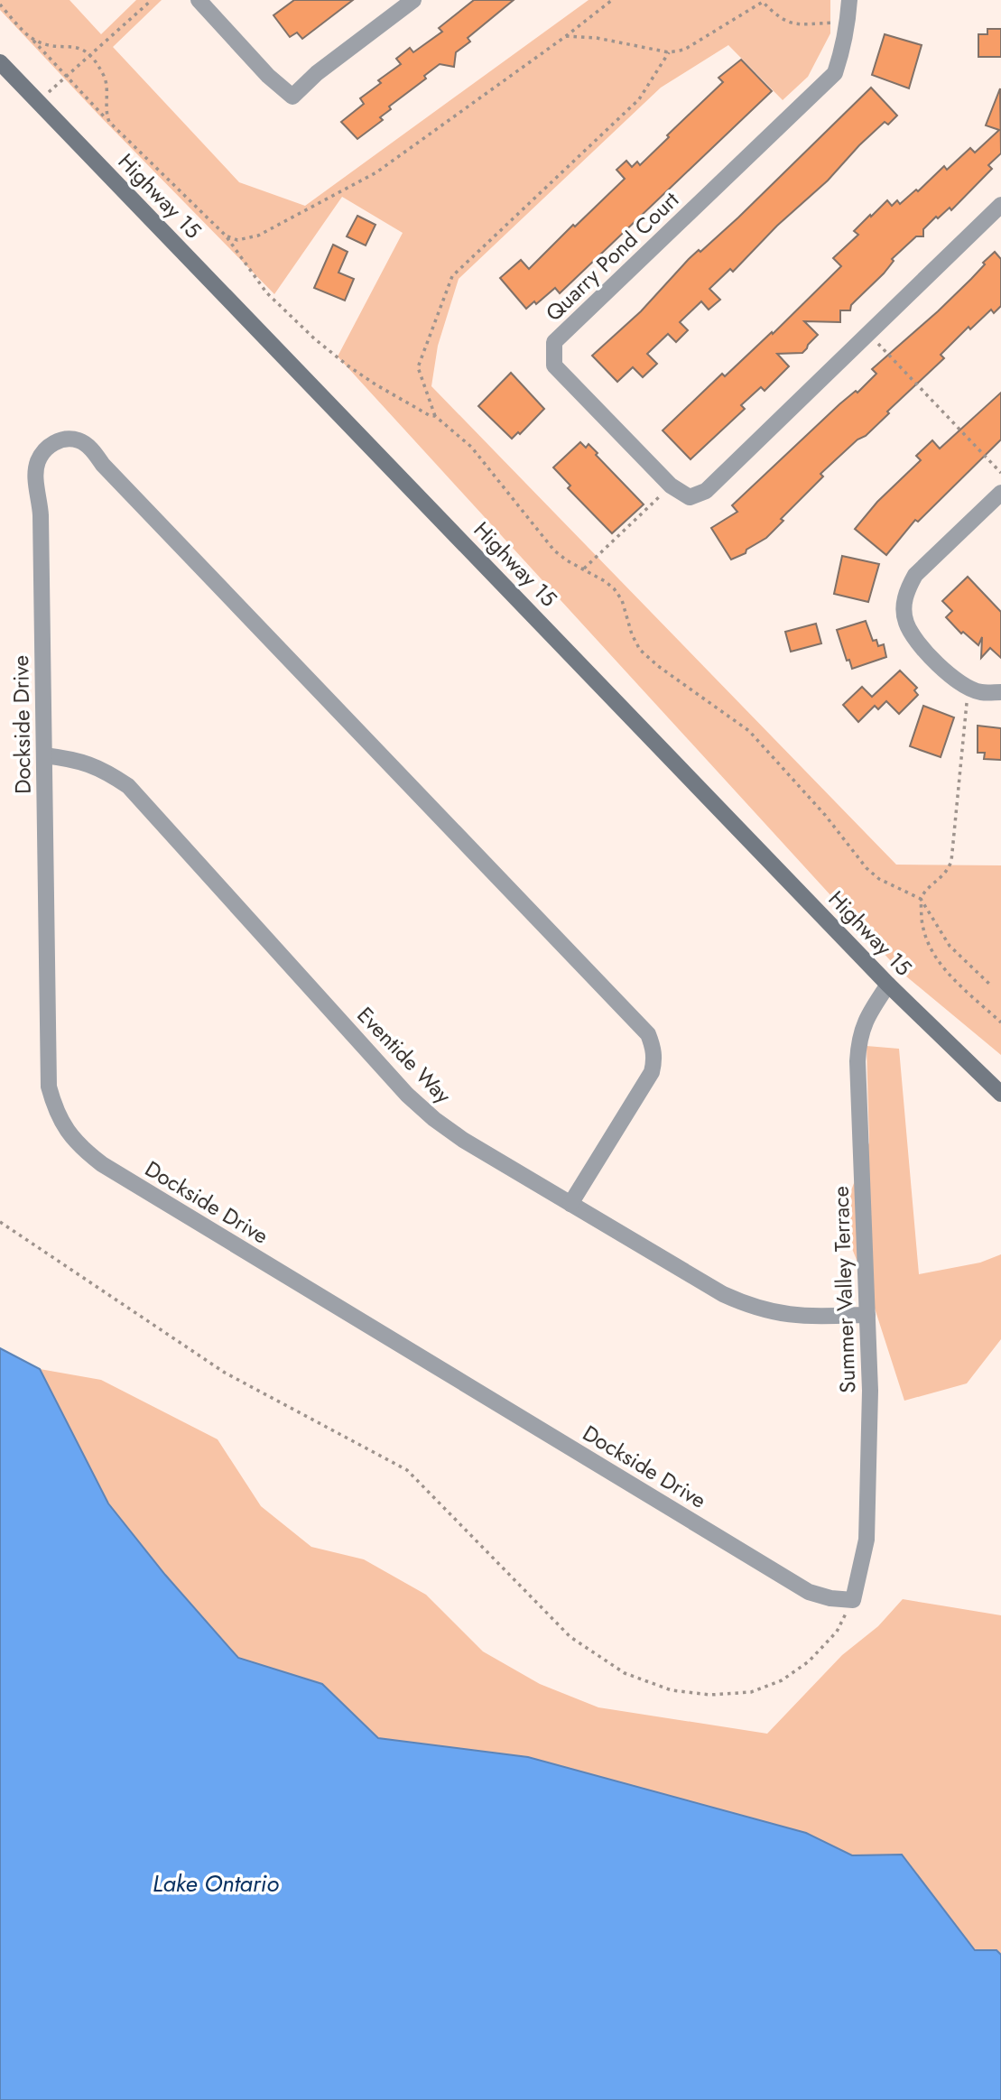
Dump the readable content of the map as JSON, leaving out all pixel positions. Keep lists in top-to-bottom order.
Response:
{
  "streets": {
    "main road": ["Highway 15"],
    "street": [
      "Quarry Pond Court",
      "Dockside Drive",
      "Eventide Way",
      "Summer Valley Terrace"
    ]
  },
  "crossings": [
    ["Highway 15", "Summer Valley Terrace"],
    ["Dockside Drive", "Eventide Way"],
    ["Dockside Drive", "Summer Valley Terrace"],
    ["Eventide Way", "Summer Valley Terrace"]
  ],
  "water": ["Lake Ontario"]
}
